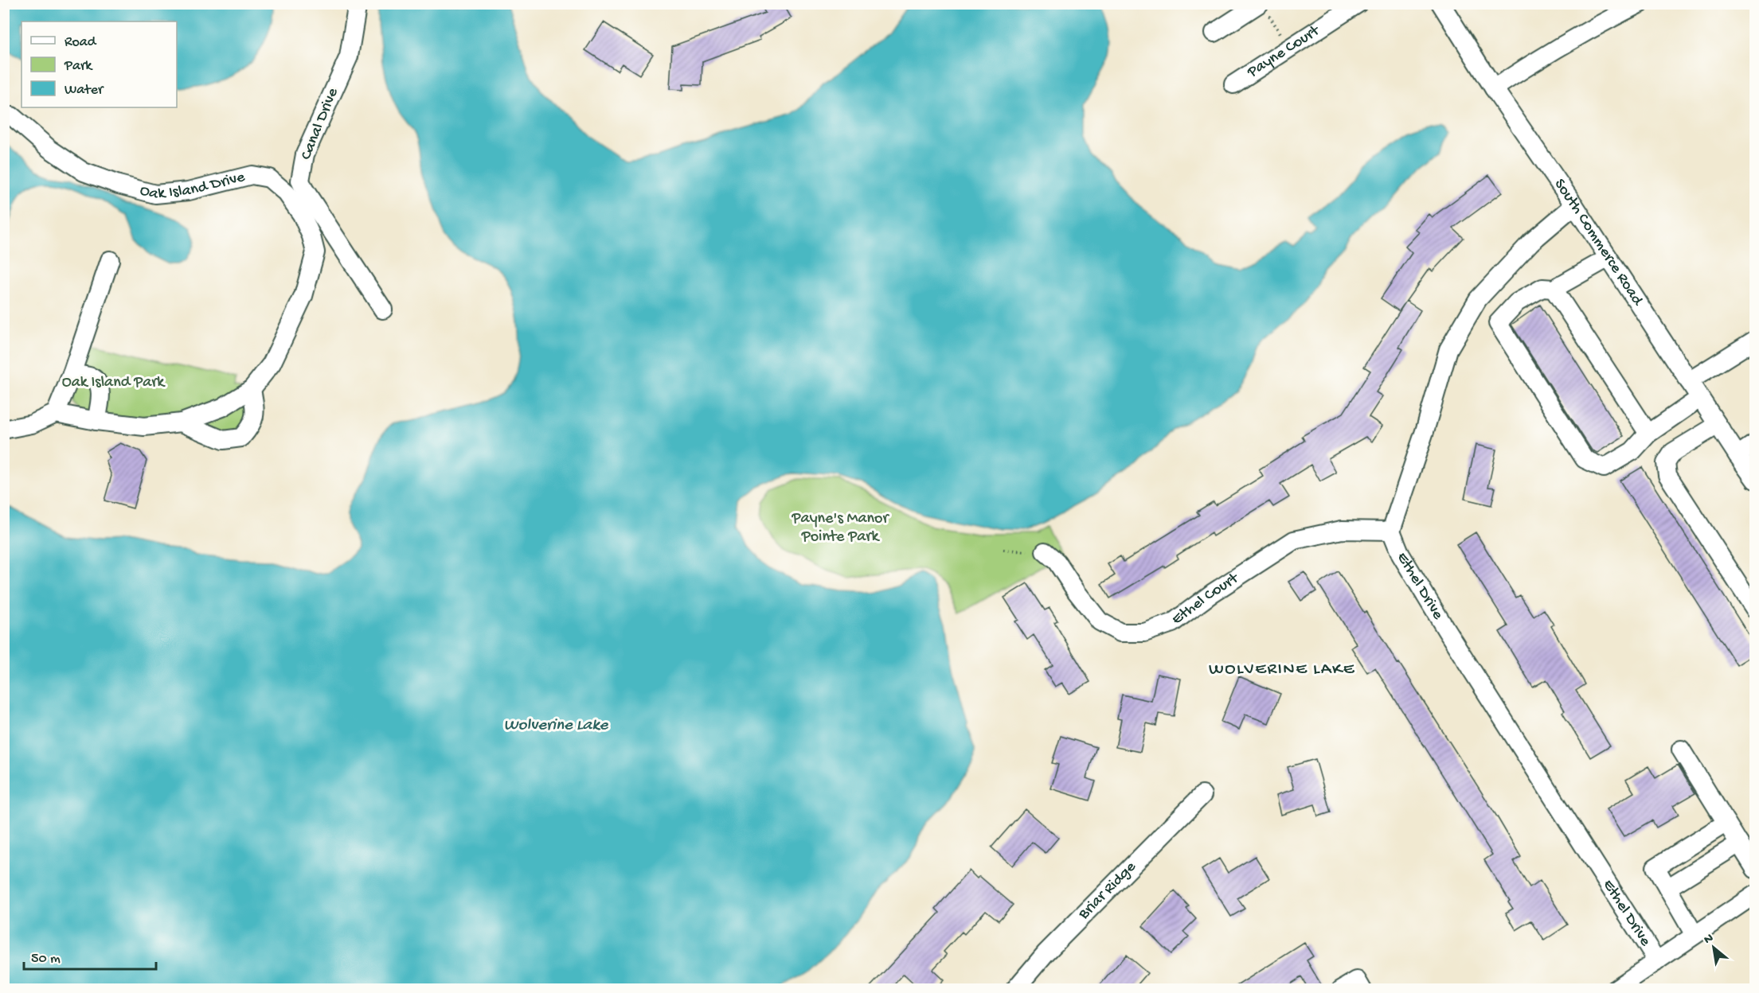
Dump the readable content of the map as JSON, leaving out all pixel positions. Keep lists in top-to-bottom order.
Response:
{
  "streets": {
    "street": [
      "Payne Court",
      "Canal Drive",
      "Oak Island Drive",
      "South Commerce Road",
      "Ethel Drive",
      "Ethel Court",
      "Briar Ridge"
    ]
  },
  "crossings": [
    ["Canal Drive", "Oak Island Drive"],
    ["Ethel Drive", "Ethel Court"]
  ],
  "districts": ["WOLVERINE LAKE"],
  "water": ["Wolverine Lake"],
  "parks": ["Oak Island Park", "Payne's Manor Pointe Park"],
  "legend": ["Road", "Park", "Water"],
  "scale_bar": "50 m",
  "north": "top left"
}
